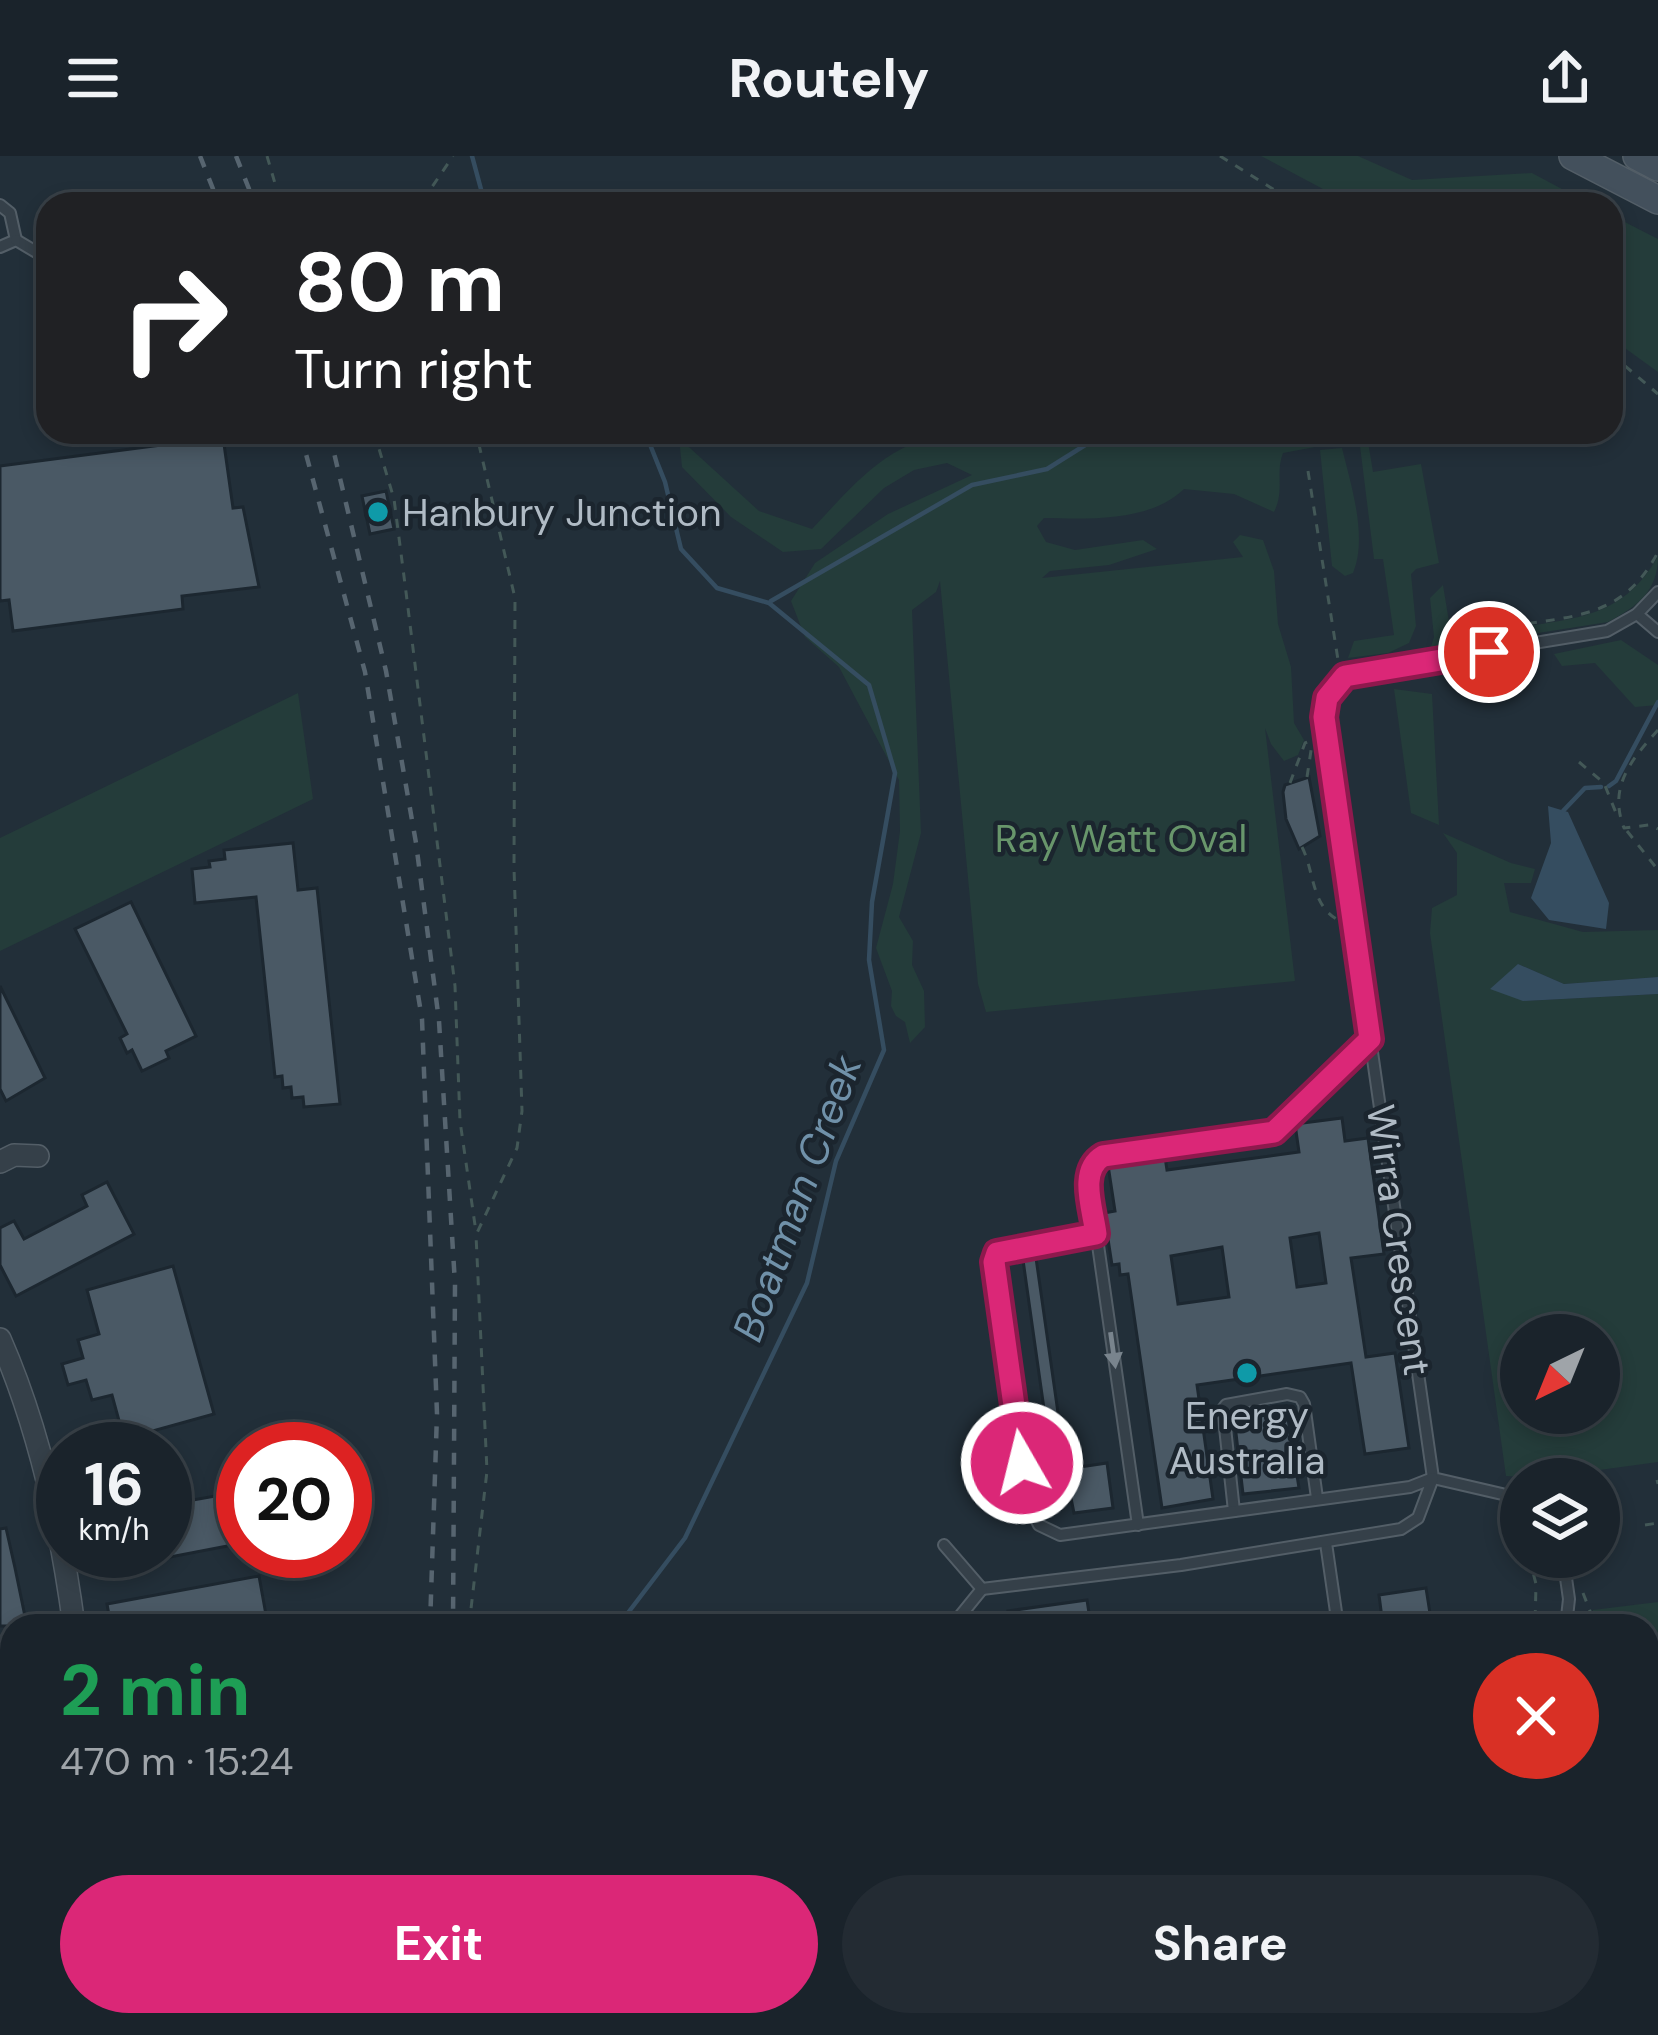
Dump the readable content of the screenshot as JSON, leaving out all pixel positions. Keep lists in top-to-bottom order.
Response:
{
  "streets": {
    "lane": ["Wirra Crescent"]
  },
  "water": ["Boatman Creek"],
  "parks": ["Ray Watt Oval"],
  "places": ["Hanbury Junction", "Energy Australia"],
  "north": "bottom left",
  "page": {
    "header": "Routely",
    "turn": ["80 m", "Turn right"],
    "speed": "16 km/h",
    "limit": "20",
    "heading": ["2 min", "470 m · 15:24"],
    "buttons": ["Exit", "Share"]
  }
}
